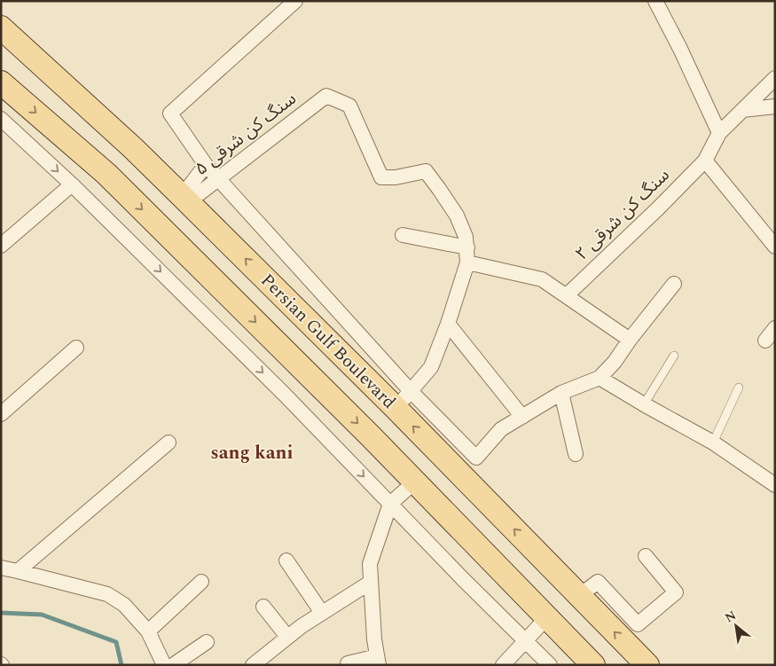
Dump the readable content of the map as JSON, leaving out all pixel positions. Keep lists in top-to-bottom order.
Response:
{
  "streets": {
    "main road": ["Persian Gulf Boulevard"],
    "street": ["سنگ کن شرقی ۵", "سنگ کن شرقی ۲"]
  },
  "crossings": [
    ["سنگ کن شرقی ۵", "Persian Gulf Boulevard"]
  ],
  "districts": ["sang kani"],
  "north": "top left"
}
